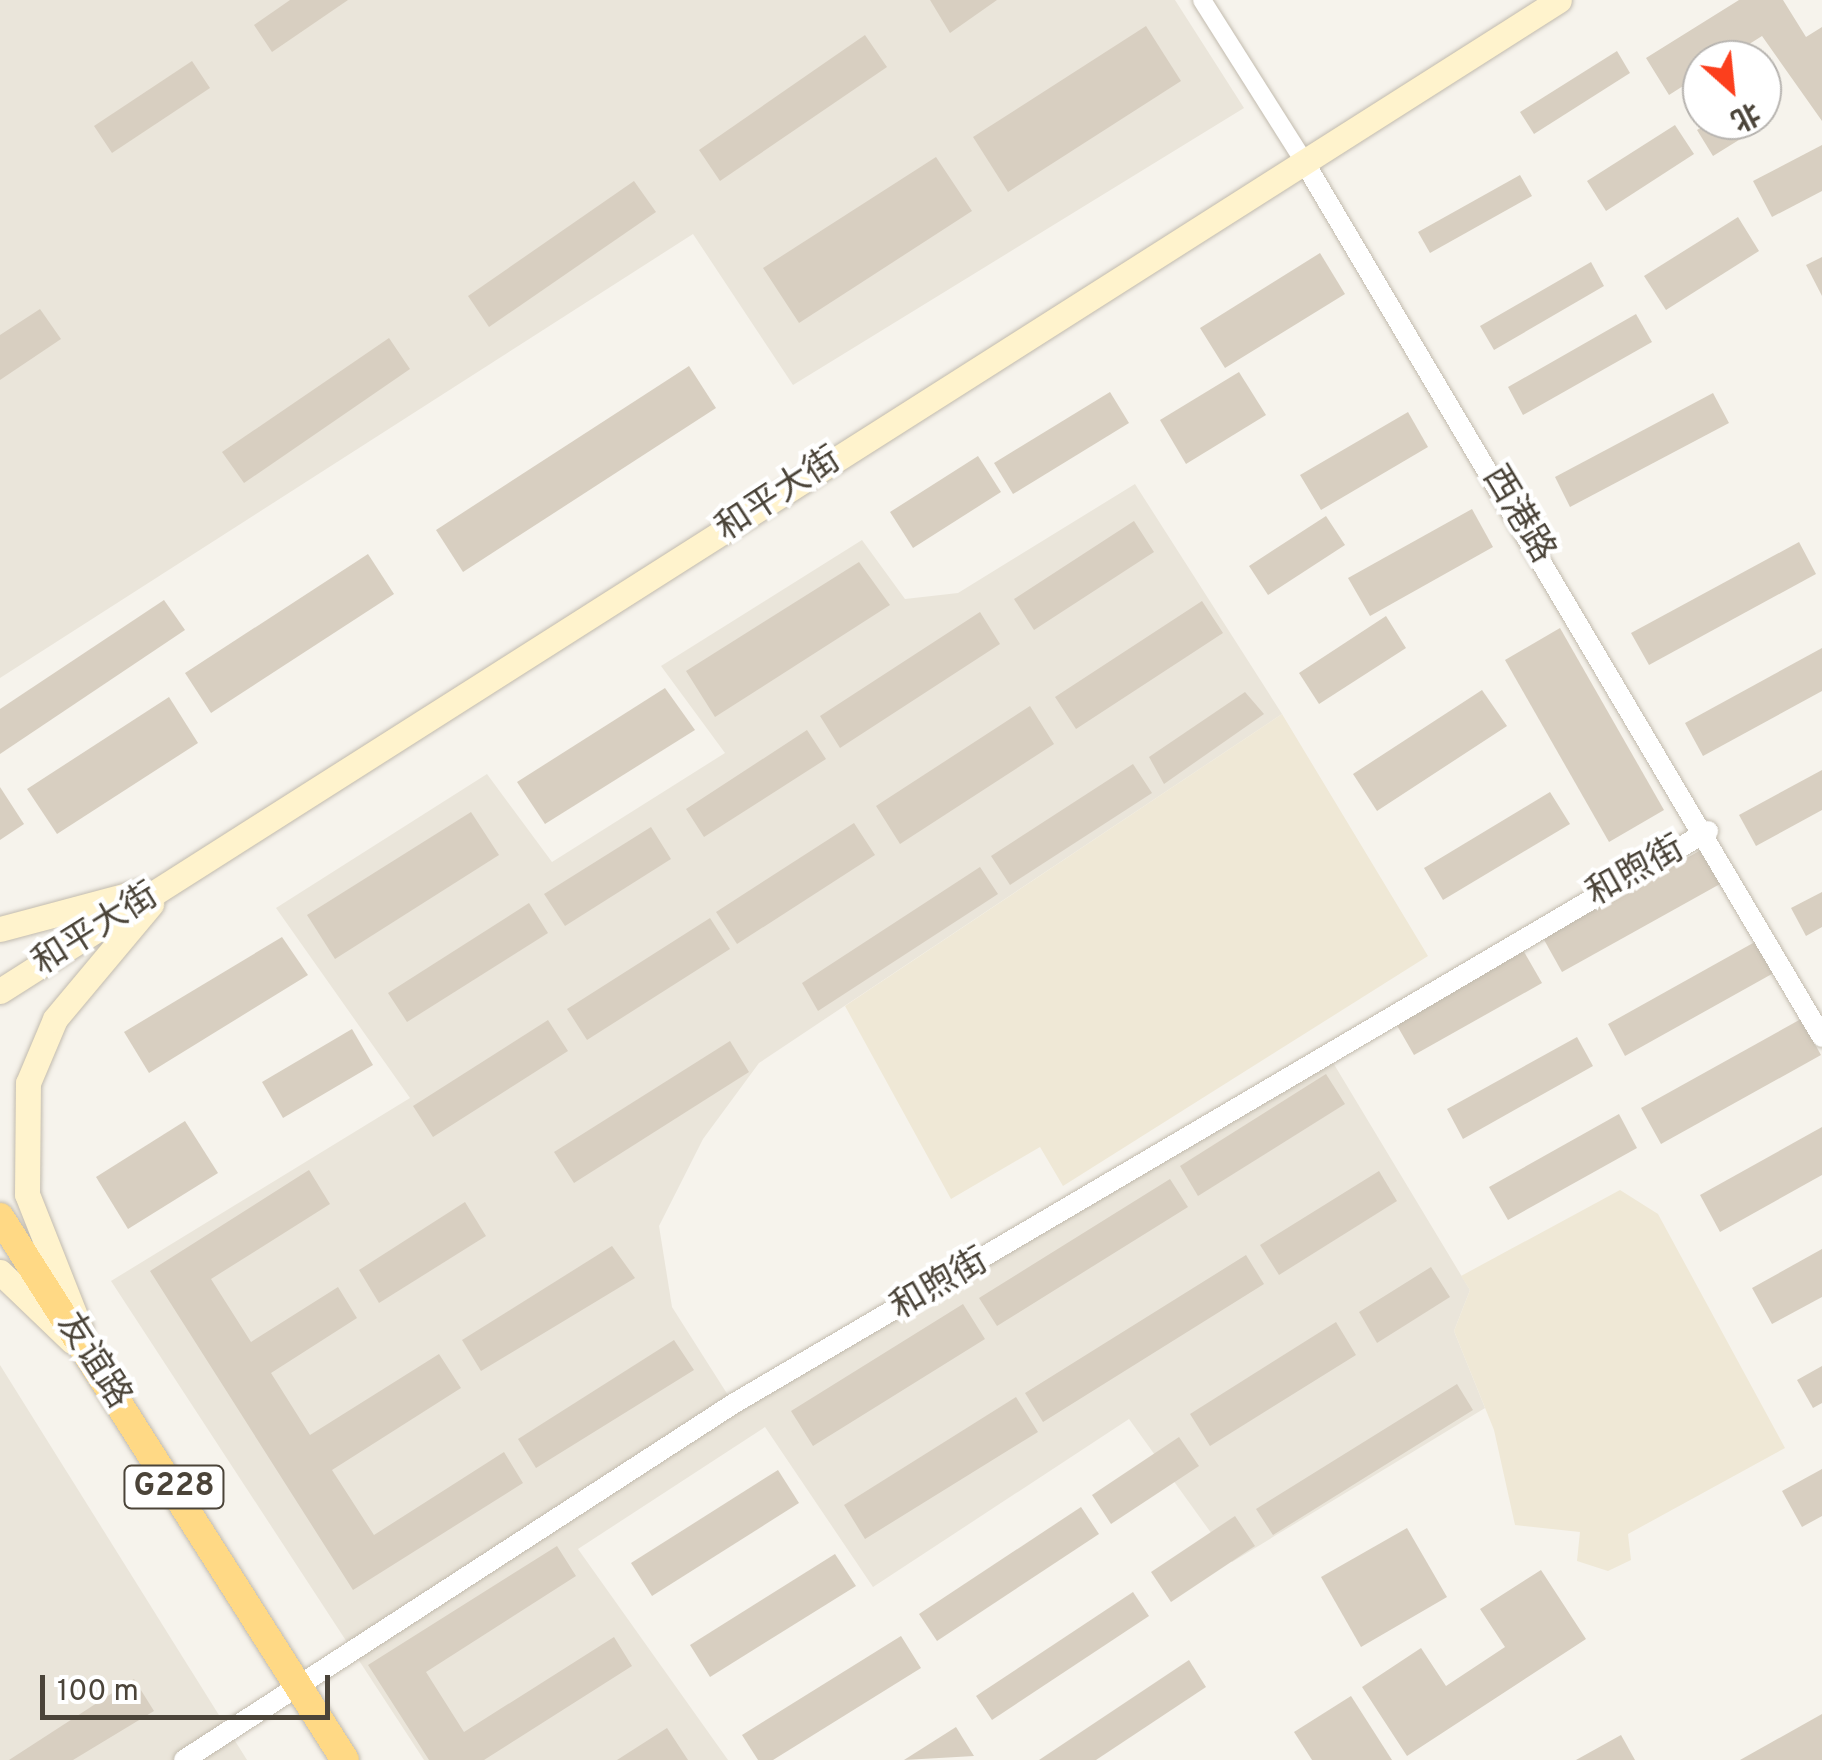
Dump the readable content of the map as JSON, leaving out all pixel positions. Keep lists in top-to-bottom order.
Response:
{
  "streets": {
    "highway": ["友谊路", "G228"],
    "main road": ["和平大街"],
    "street": ["西港路", "和煦街"]
  },
  "crossings": [
    ["和平大街", "西港路"],
    ["西港路", "和煦街"],
    ["和煦街", "友谊路"]
  ],
  "scale_bar": "100 m",
  "north": "bottom right"
}
